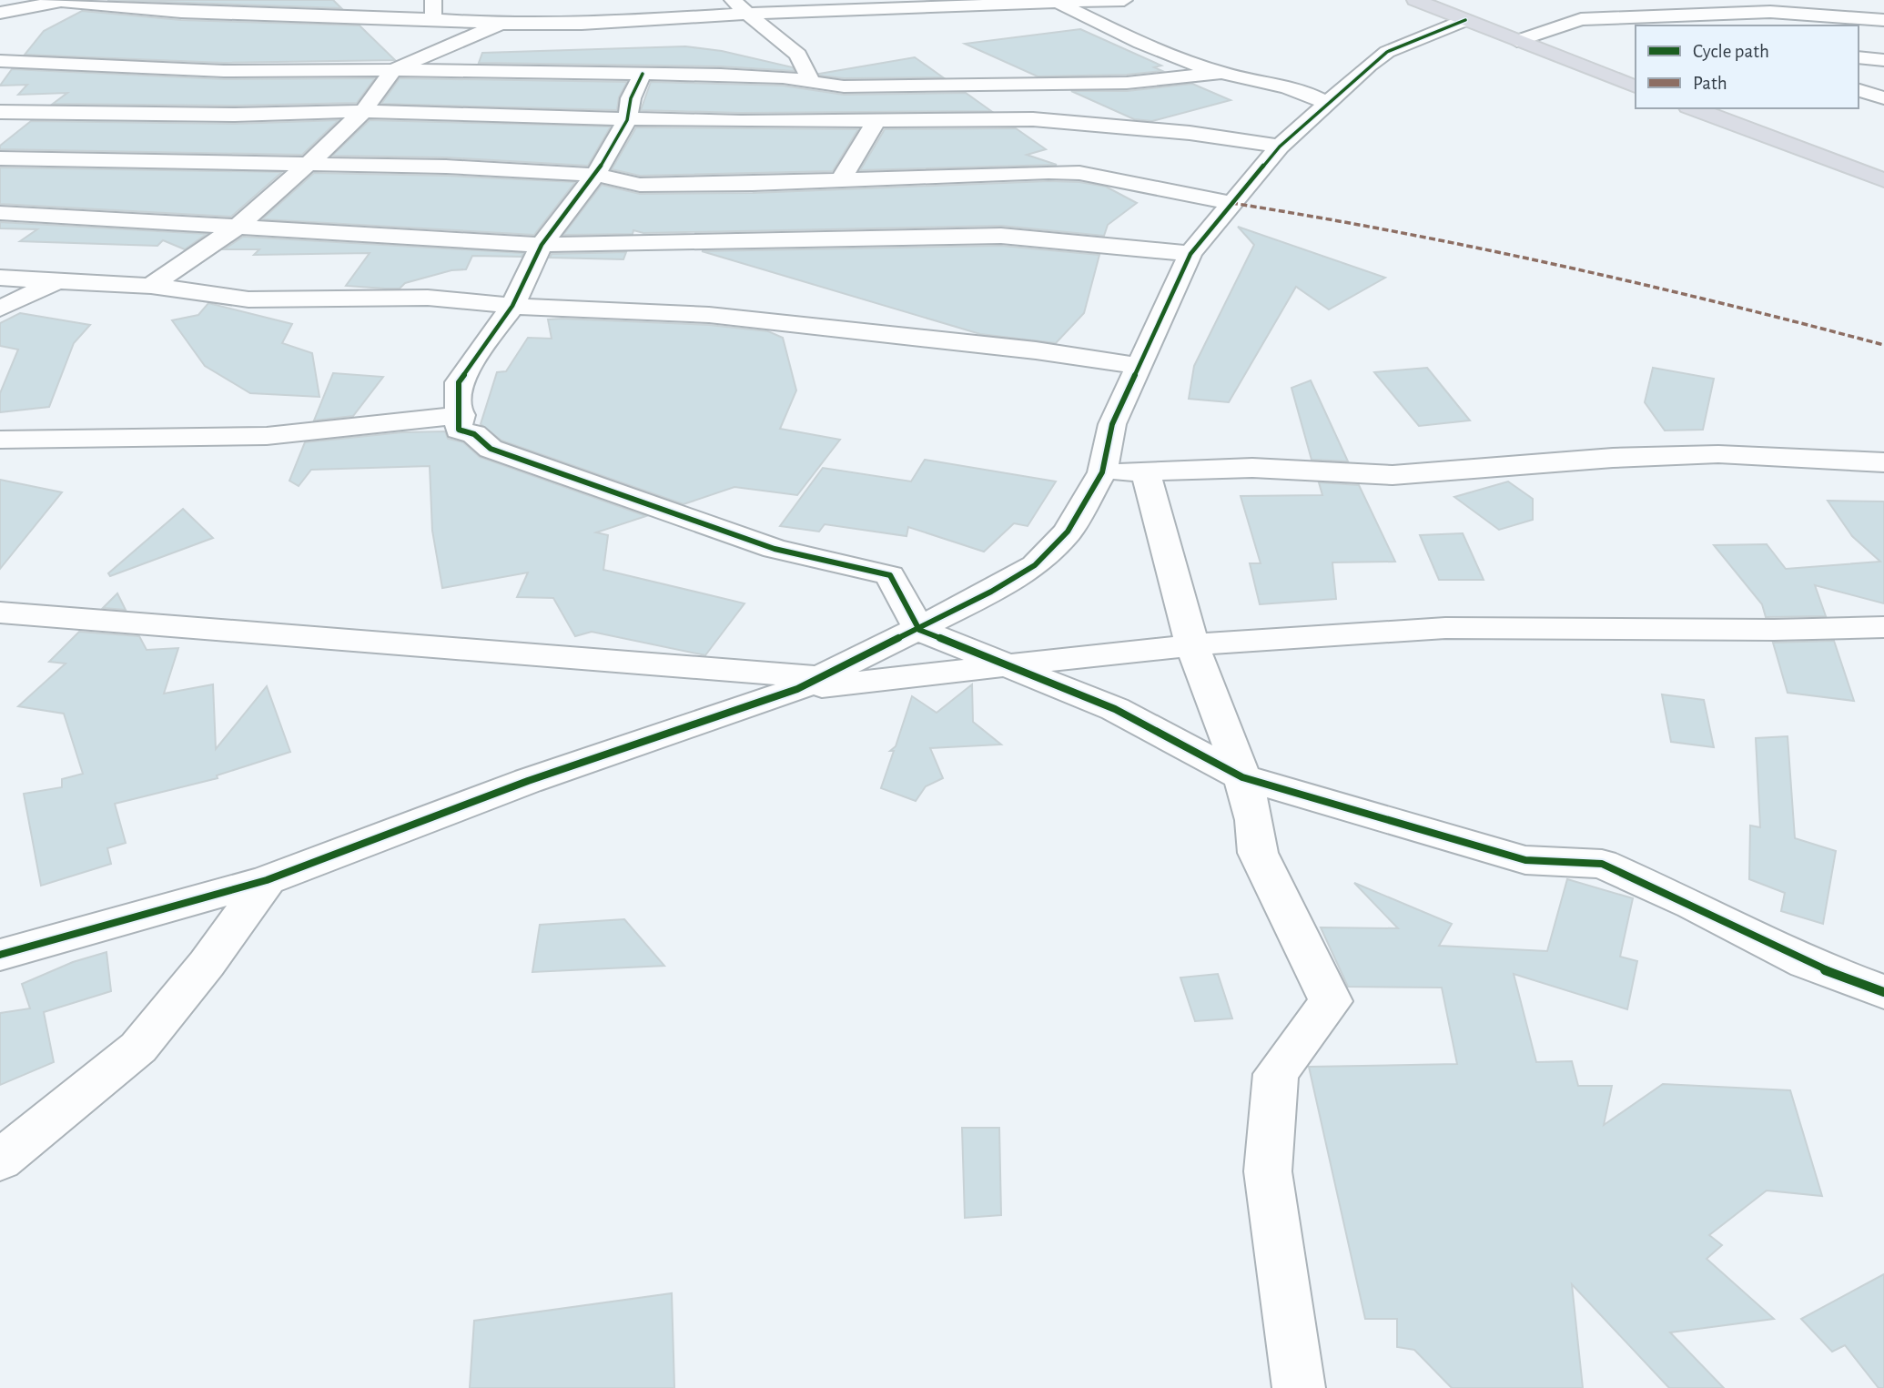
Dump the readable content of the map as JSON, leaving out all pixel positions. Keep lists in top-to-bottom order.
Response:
{
  "legend": ["Cycle path", "Path"]
}
